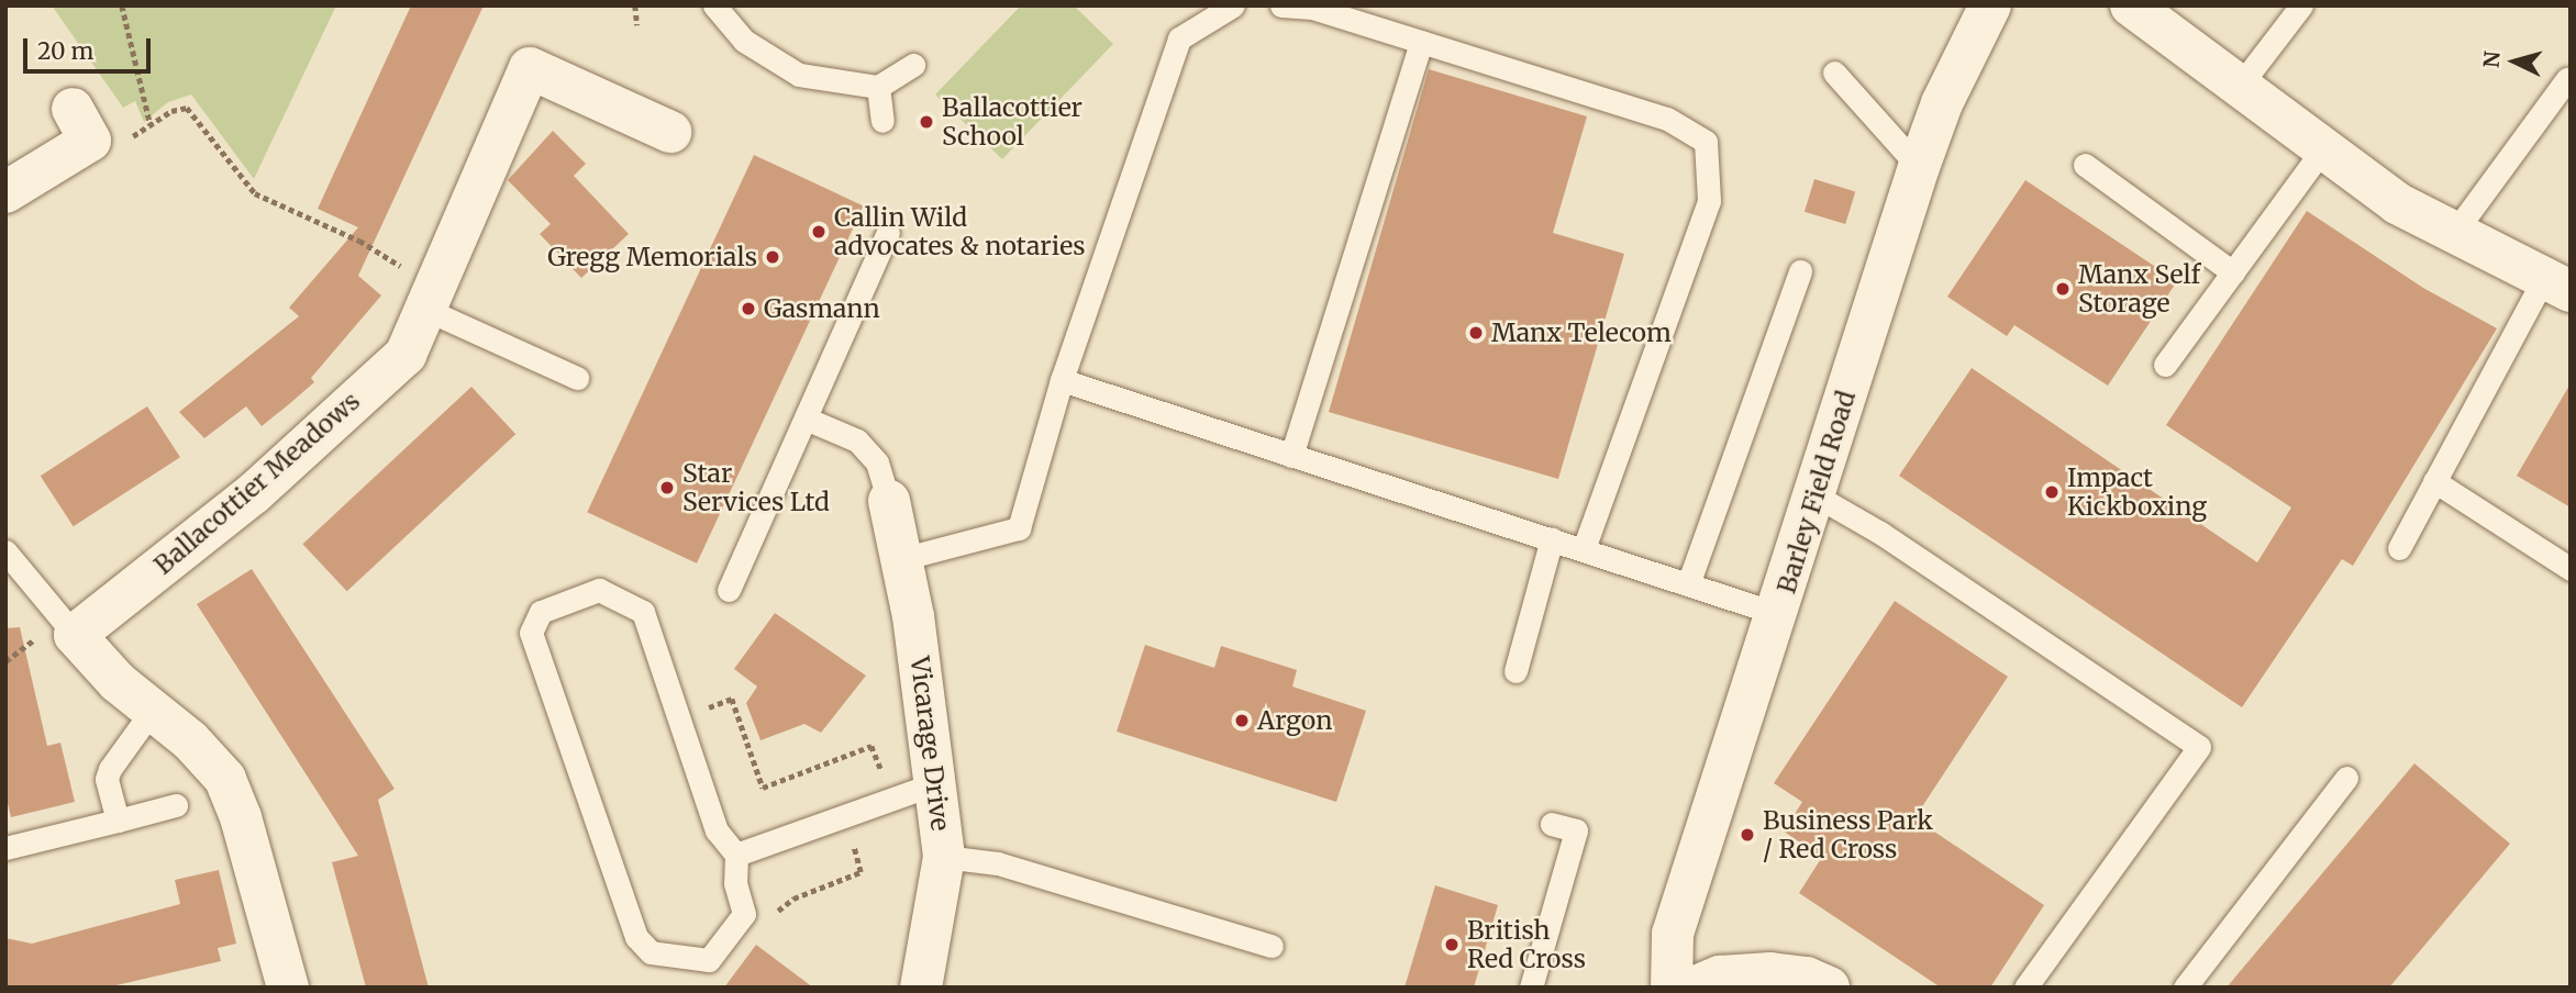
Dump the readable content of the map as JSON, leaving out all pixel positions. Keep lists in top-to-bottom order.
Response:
{
  "streets": {
    "street": ["Ballacottier Meadows", "Barley Field Road", "Vicarage Drive"]
  },
  "places": [
    "Ballacottier School",
    "Callin Wild advocates & notaries",
    "Gregg Memorials",
    "Manx Self Storage",
    "Gasmann",
    "Manx Telecom",
    "Star Services Ltd",
    "Impact Kickboxing",
    "Argon",
    "Business Park / Red Cross",
    "British Red Cross"
  ],
  "scale_bar": "20 m",
  "north": "left"
}
